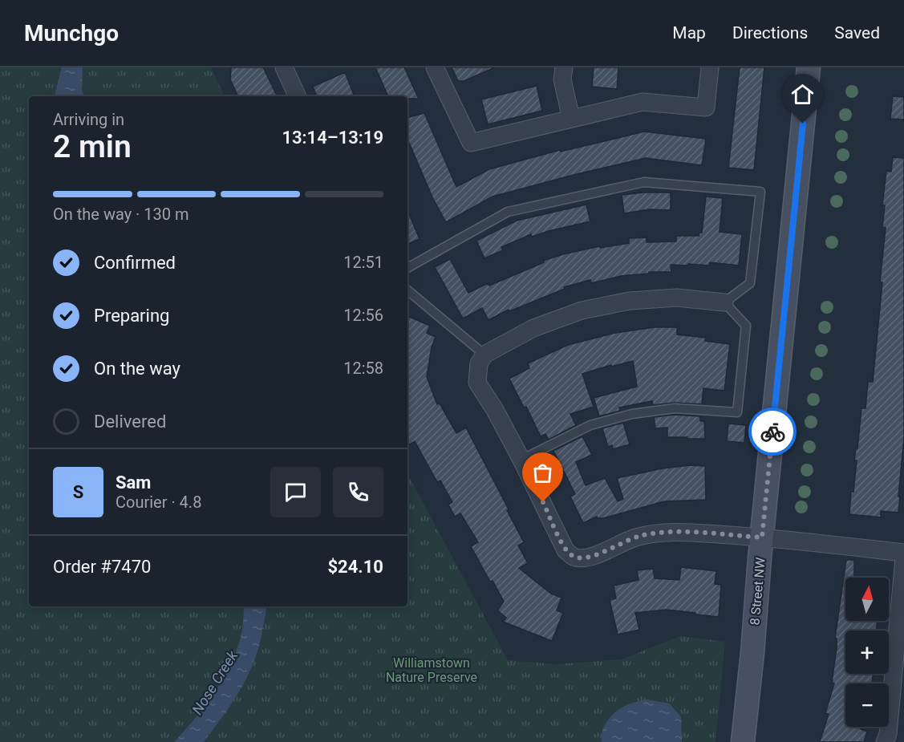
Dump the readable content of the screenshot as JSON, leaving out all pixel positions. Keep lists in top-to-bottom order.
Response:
{
  "streets": {
    "street": ["8 Street NW"]
  },
  "water": ["Nose Creek"],
  "parks": ["Williamstown Nature Preserve"],
  "north": "top",
  "page": {
    "header": "Munchgo",
    "nav": ["Map", "Directions", "Saved"],
    "heading": ["2 min", "Arriving in", "13:14–13:19"],
    "panel": [
      "Sam",
      "Courier · 4.8",
      "Order #7470",
      "$24.10"
    ],
    "bar": "On the way · 130 m",
    "list": [
      ["Confirmed", "12:51"],
      ["Preparing", "12:56"],
      ["On the way", "12:58"],
      "Delivered"
    ],
    "round": "S",
    "map_buttons": ["+", "−"]
  }
}
